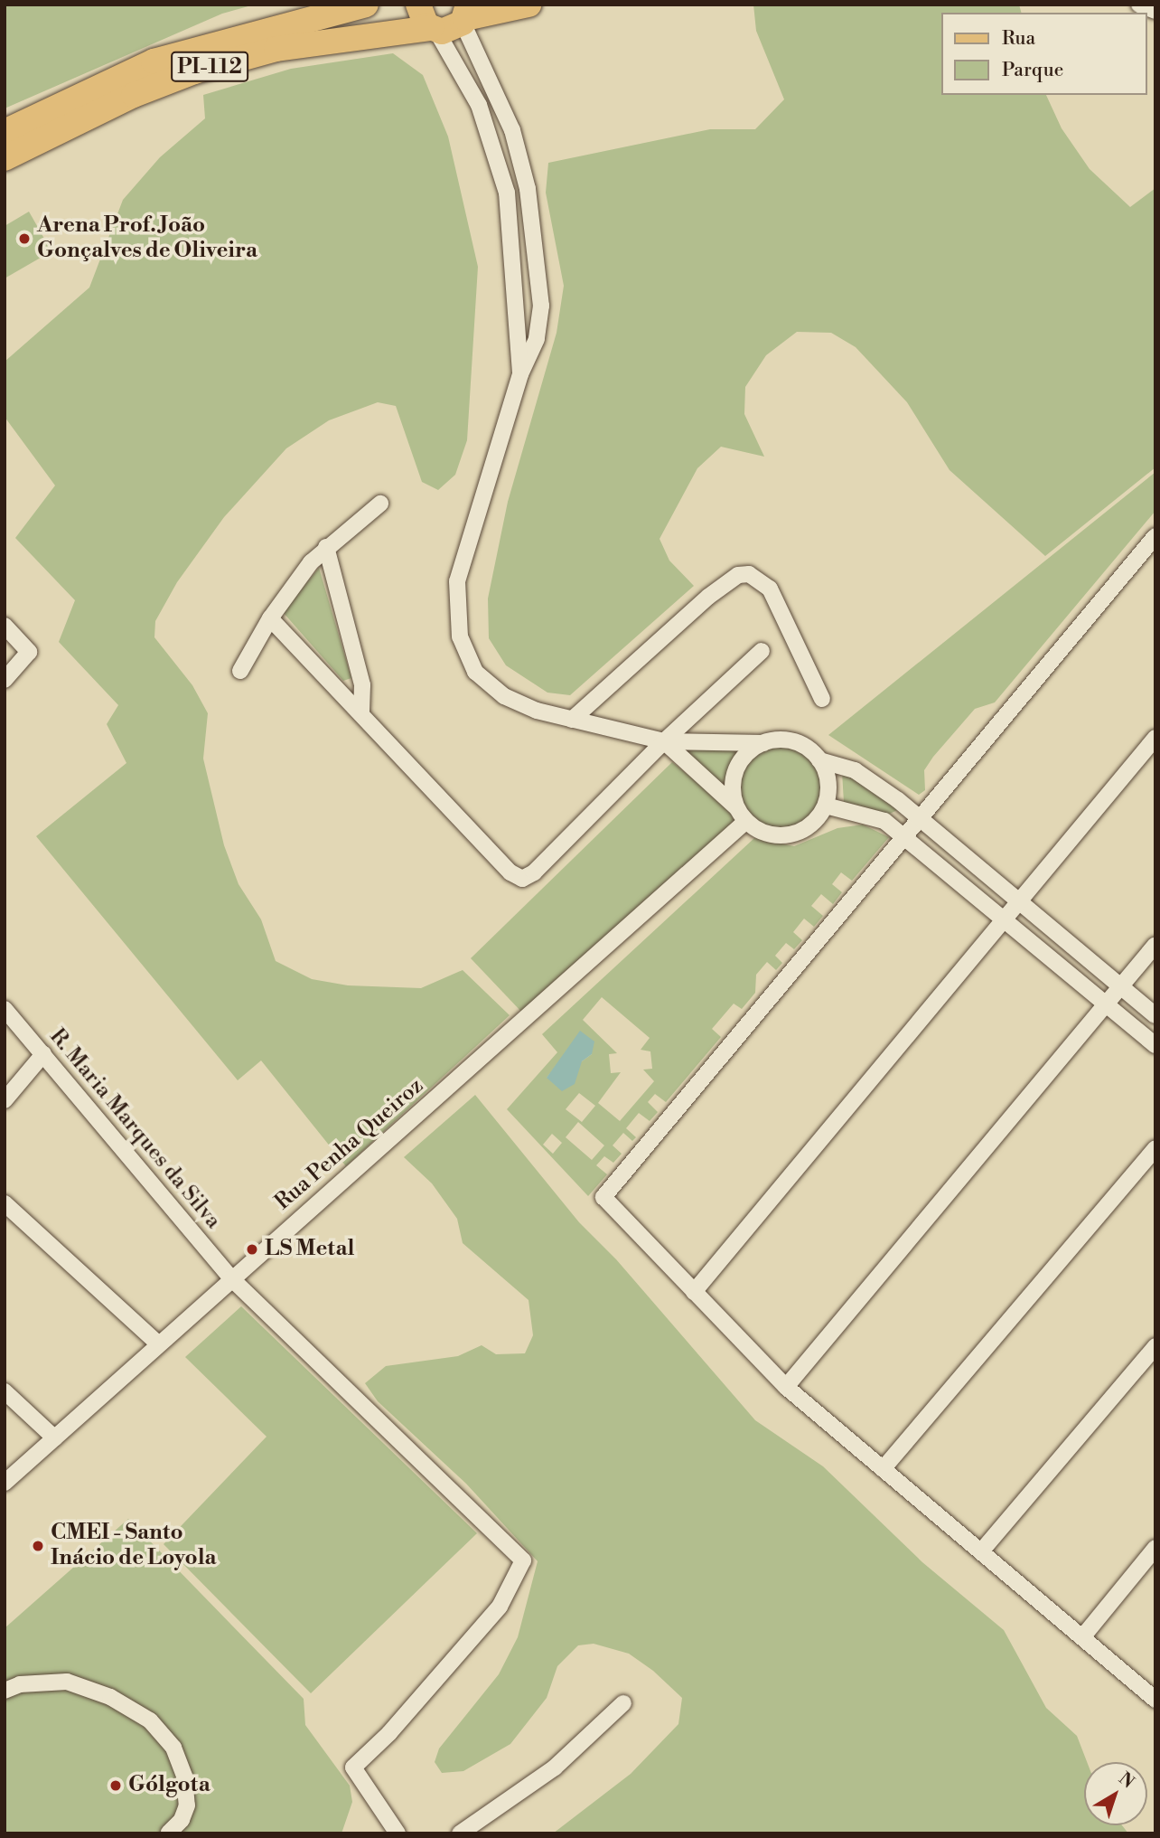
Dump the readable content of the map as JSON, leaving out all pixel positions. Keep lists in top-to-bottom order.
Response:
{
  "streets": {
    "main road": ["PI-112"],
    "street": ["R. Maria Marques da Silva", "Rua Penha Queiroz"]
  },
  "crossings": [
    ["R. Maria Marques da Silva", "Rua Penha Queiroz"]
  ],
  "places": [
    "Arena Prof. João Gonçalves de Oliveira",
    "LS Metal",
    "CMEI - Santo Inácio de Loyola",
    "Gólgota"
  ],
  "legend": ["Rua", "Parque"],
  "north": "top right"
}
